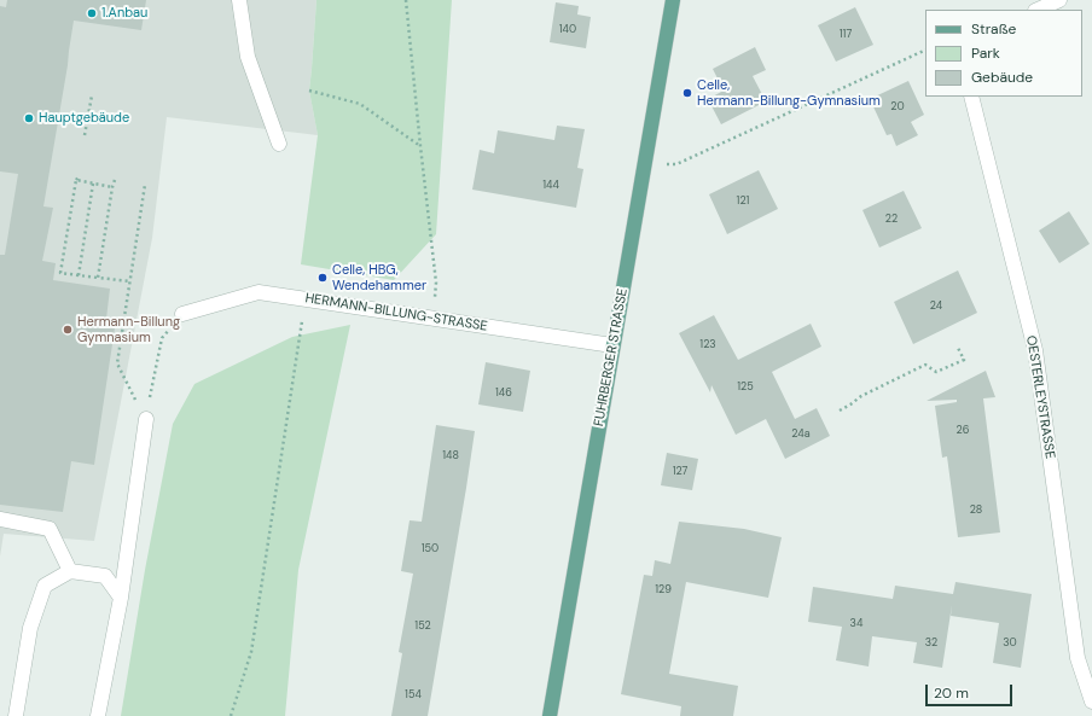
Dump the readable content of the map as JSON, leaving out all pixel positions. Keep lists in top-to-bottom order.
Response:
{
  "streets": {
    "main road": ["FUHRBERGER STRASSE"],
    "street": ["HERMANN-BILLUNG-STRASSE", "OESTERLEYSTRASSE"]
  },
  "crossings": [
    ["HERMANN-BILLUNG-STRASSE", "FUHRBERGER STRASSE"]
  ],
  "places": [
    "1.Anbau",
    "Celle, Hermann-Billung-Gymnasium",
    "Hauptgebäude",
    "Celle, HBG, Wendehammer",
    "Hermann-Billung Gymnasium"
  ],
  "house_numbers": [
    "140",
    "117",
    "20",
    "144",
    "121",
    "22",
    "24",
    "123",
    "125",
    "146",
    "26",
    "24a",
    "148",
    "127",
    "28",
    "150",
    "129",
    "34",
    "152",
    "32",
    "30",
    "154"
  ],
  "legend": ["Straße", "Park", "Gebäude"],
  "scale_bar": "20 m"
}
